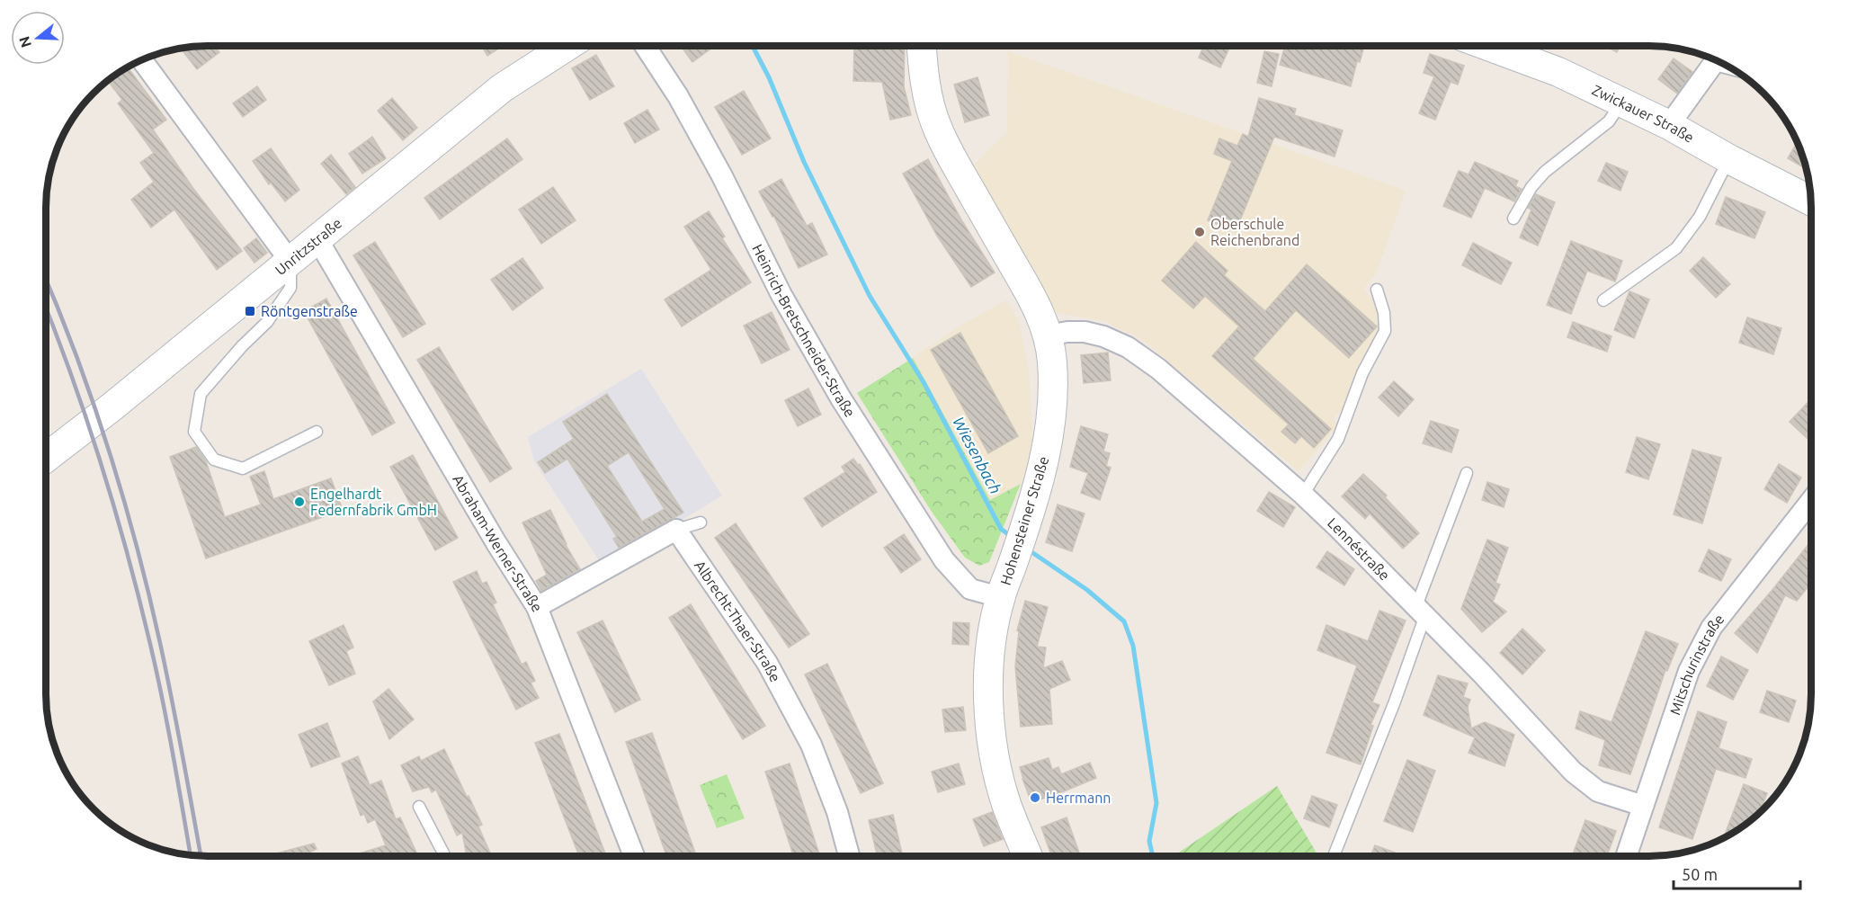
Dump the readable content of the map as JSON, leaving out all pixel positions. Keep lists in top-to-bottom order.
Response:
{
  "streets": {
    "main road": ["Zwickauer Straße", "Unritzstraße", "Hohensteiner Straße"],
    "street": [
      "Heinrich-Bretschneider-Straße",
      "Abraham-Werner-Straße",
      "Lennéstraße",
      "Albrecht-Thaer-Straße",
      "Mitschurinstraße"
    ]
  },
  "crossings": [
    ["Unritzstraße", "Abraham-Werner-Straße"],
    ["Heinrich-Bretschneider-Straße", "Hohensteiner Straße"],
    ["Hohensteiner Straße", "Lennéstraße"],
    ["Lennéstraße", "Mitschurinstraße"]
  ],
  "water": ["Wiesenbach"],
  "places": {
    "other": ["Oberschule Reichenbrand", "Engelhardt Federnfabrik GmbH", "Herrmann"],
    "transit": ["Röntgenstraße"]
  },
  "scale_bar": "50 m",
  "north": "left"
}
